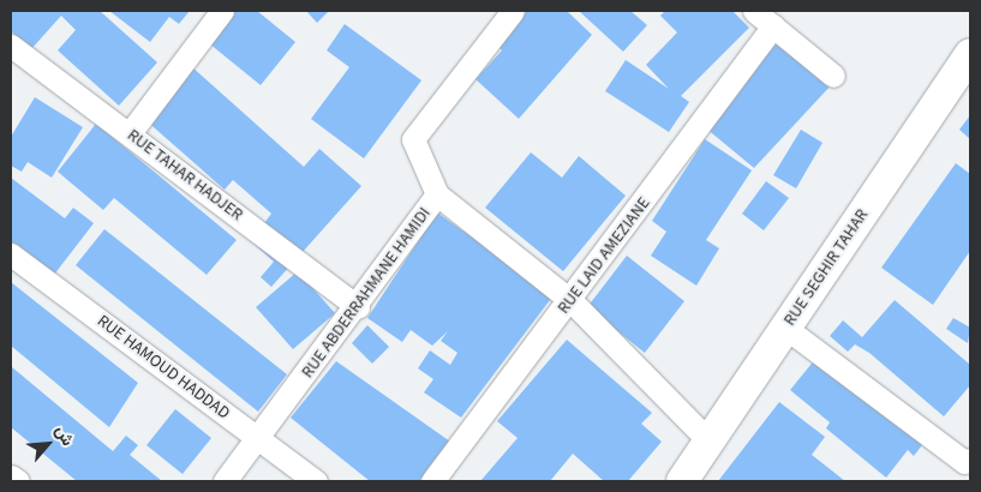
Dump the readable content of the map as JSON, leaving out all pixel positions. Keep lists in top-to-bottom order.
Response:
{
  "streets": {
    "main road": ["RUE SEGHIR TAHAR"],
    "street": [
      "RUE TAHAR HADJER",
      "RUE LAID AMEZIANE",
      "RUE ABDERRAHMANE HAMIDI",
      "RUE HAMOUD HADDAD"
    ]
  },
  "crossings": [
    ["RUE TAHAR HADJER", "RUE ABDERRAHMANE HAMIDI"],
    ["RUE ABDERRAHMANE HAMIDI", "RUE HAMOUD HADDAD"]
  ],
  "north": "top right"
}
